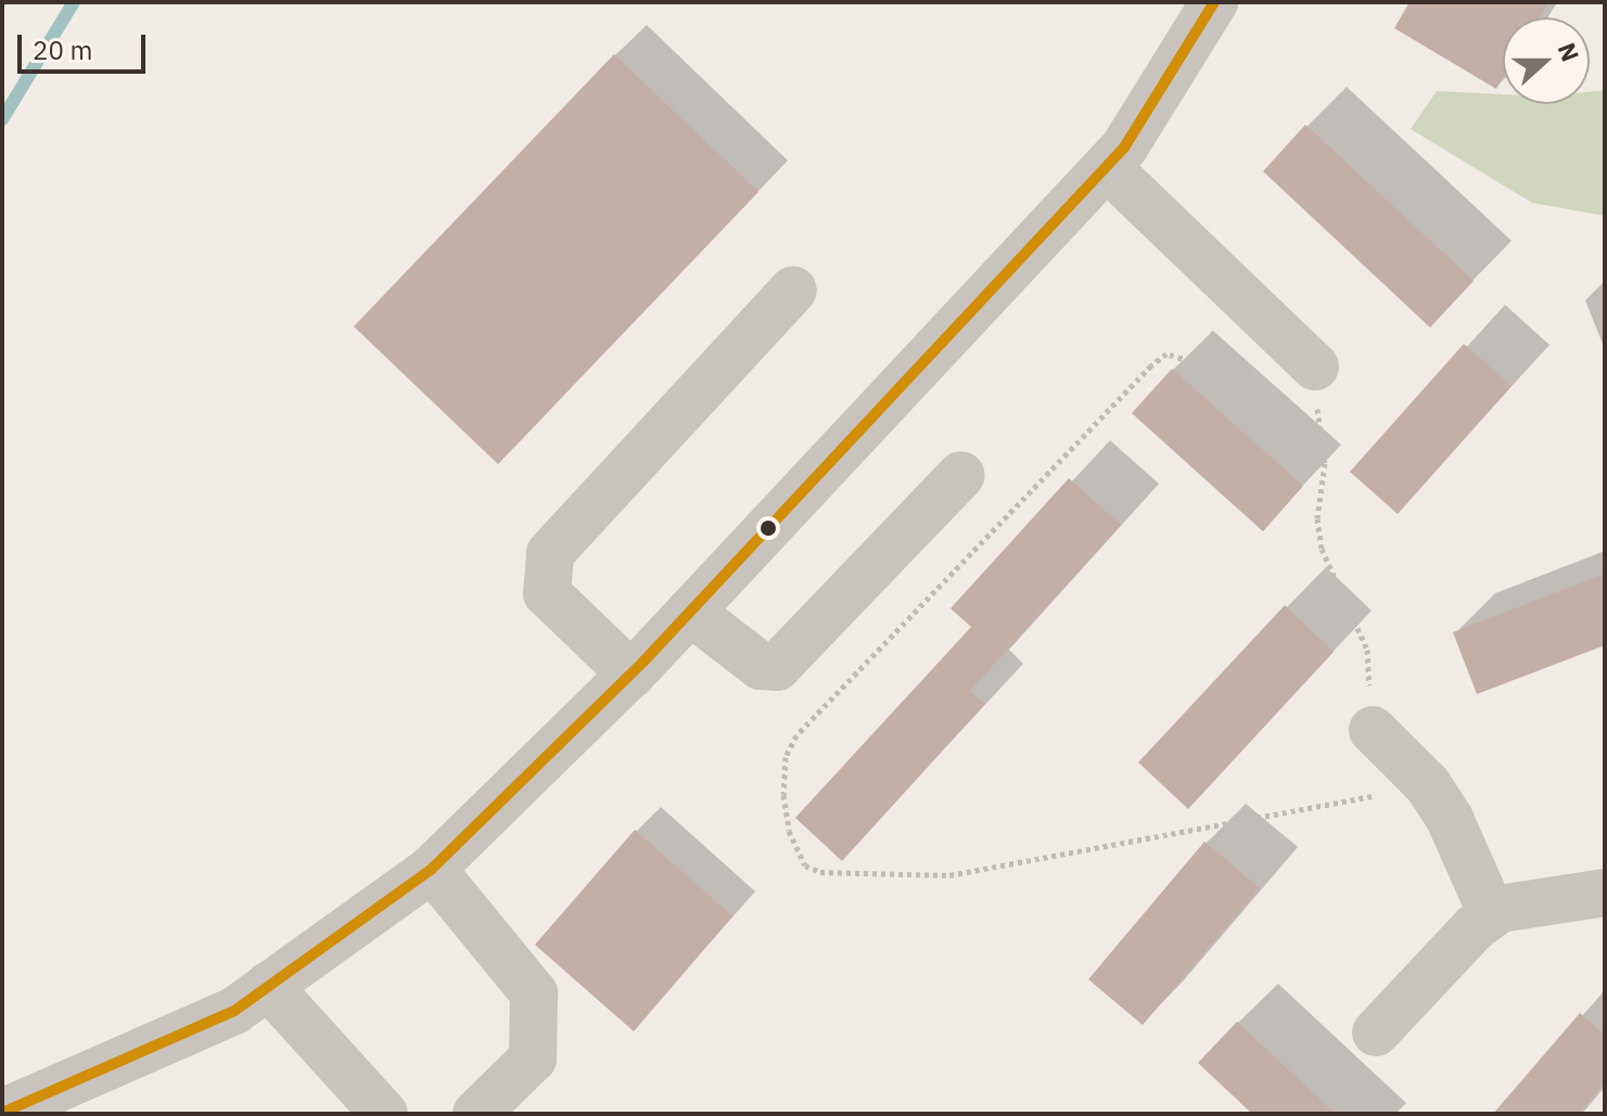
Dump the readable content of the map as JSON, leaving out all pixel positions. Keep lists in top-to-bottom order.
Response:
{
  "scale_bar": "20 m",
  "north": "right"
}
